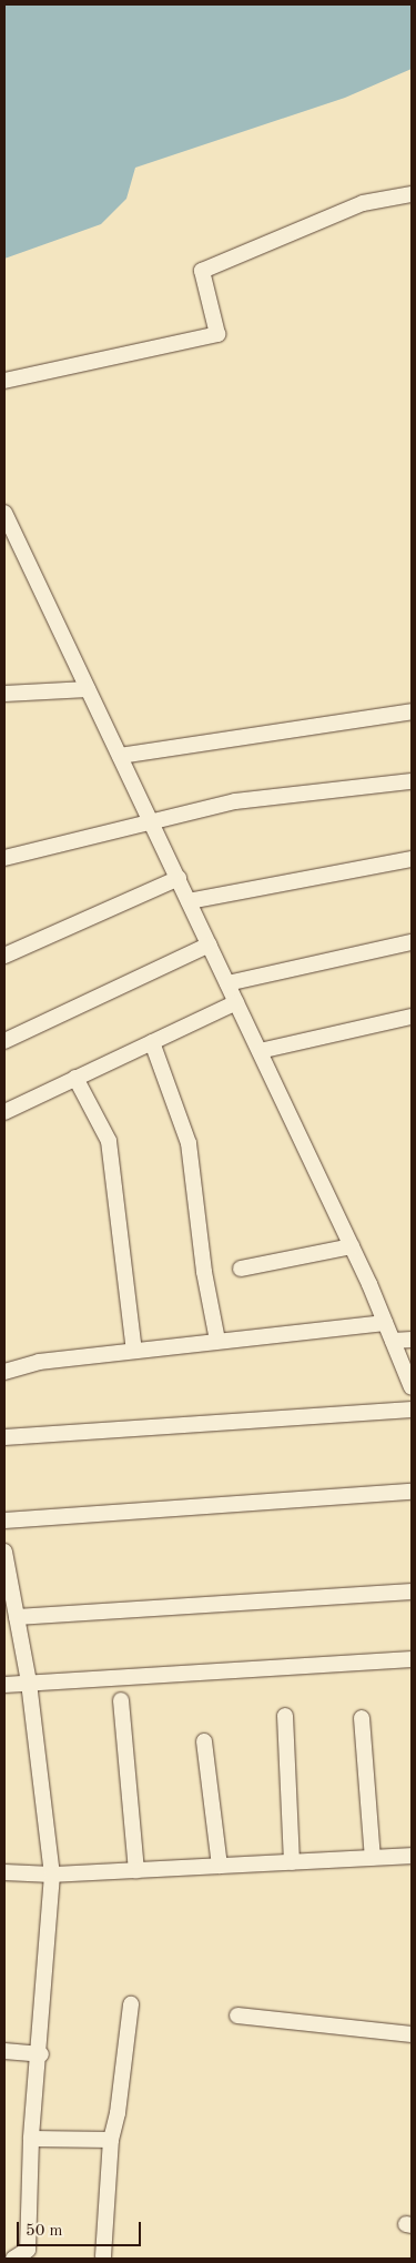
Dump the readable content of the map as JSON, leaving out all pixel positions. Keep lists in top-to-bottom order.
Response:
{
  "scale_bar": "50 m"
}
